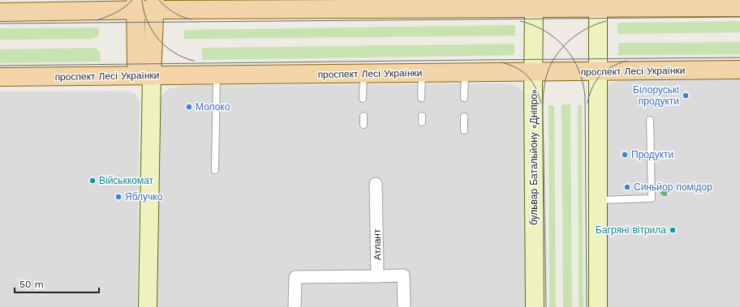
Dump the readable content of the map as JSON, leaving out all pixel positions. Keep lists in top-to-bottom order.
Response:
{
  "streets": {
    "main road": ["проспект Лесі Українки"],
    "street": ["бульвар Батальйону «Дніпро»", "Атлант"]
  },
  "crossings": [
    ["проспект Лесі Українки", "бульвар Батальйону «Дніпро»"]
  ],
  "places": [
    "Білоруські продукти",
    "Молоко",
    "Продукти",
    "Військкомат",
    "Синьйор помідор",
    "Яблучко",
    "Багряні вітрила"
  ],
  "scale_bar": "50 m"
}
